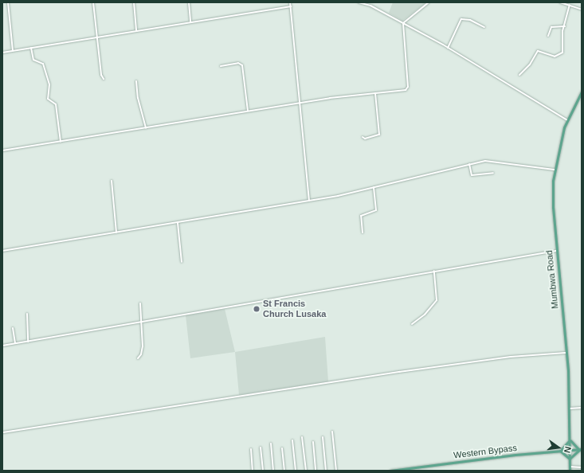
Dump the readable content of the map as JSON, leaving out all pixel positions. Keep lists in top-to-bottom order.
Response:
{
  "streets": {
    "main road": ["Mumbwa Road", "Western Bypass"]
  },
  "crossings": [
    ["Mumbwa Road", "Western Bypass"]
  ],
  "places": ["St Francis Church Lusaka"],
  "north": "right"
}
